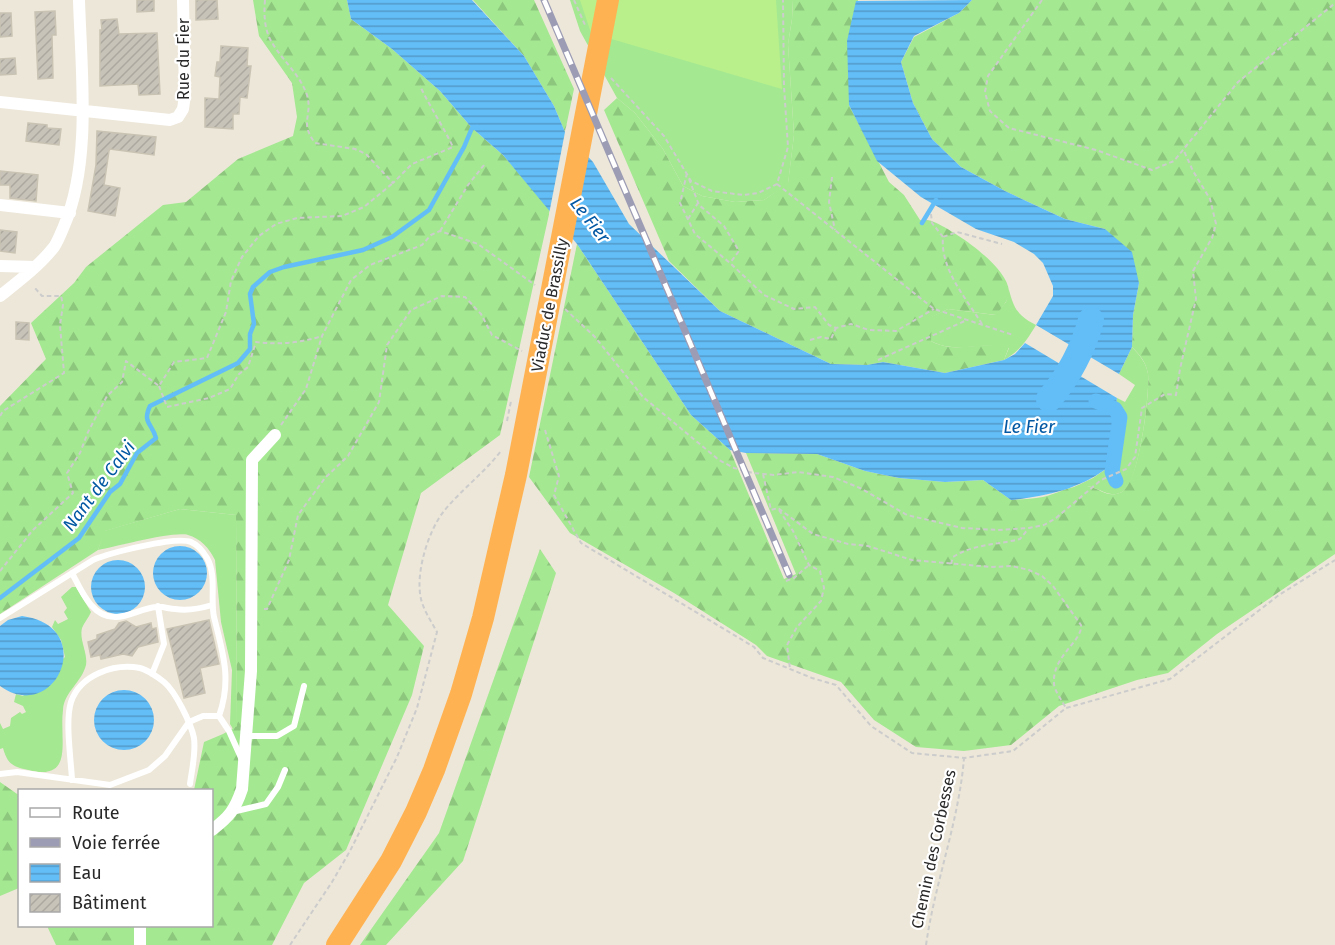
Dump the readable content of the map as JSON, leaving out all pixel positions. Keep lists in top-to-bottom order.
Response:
{
  "streets": {
    "highway": ["Viaduc de Brassilly"],
    "street": ["Rue du Fier"],
    "path": ["Chemin des Corbesses"]
  },
  "water": ["Le Fier", "Nant de Calvi"],
  "legend": [
    "Route",
    "Voie ferrée",
    "Eau",
    "Bâtiment"
  ]
}
